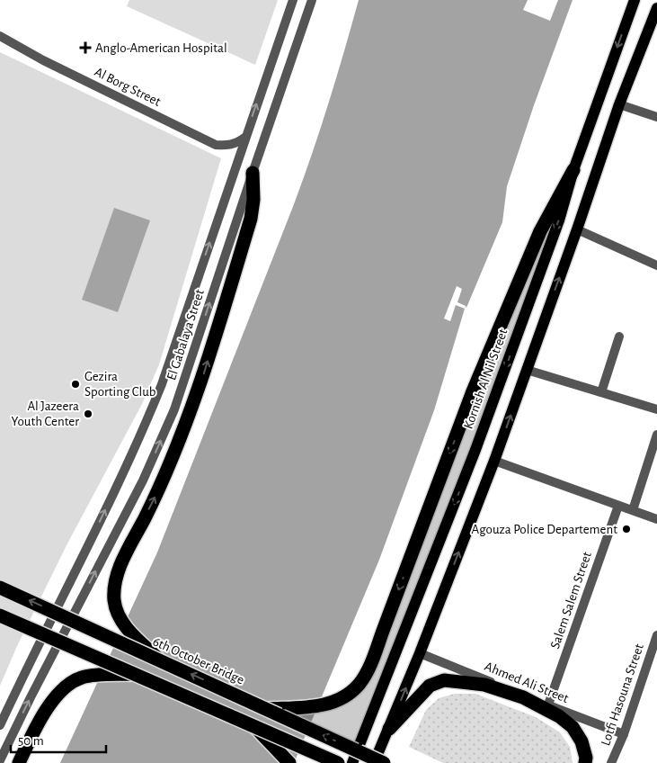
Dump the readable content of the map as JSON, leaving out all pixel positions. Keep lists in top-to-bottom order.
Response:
{
  "streets": {
    "highway": ["6th October Bridge"],
    "main road": ["Kornish Al Nil Street"],
    "street": [
      "Al Borg Street",
      "El Gabalaya Street",
      "Salem Salem Street",
      "Ahmed Ali Street",
      "Lotfi Hasouna Street"
    ]
  },
  "crossings": [
    ["Al Borg Street", "El Gabalaya Street"],
    ["Salem Salem Street", "Ahmed Ali Street"],
    ["Ahmed Ali Street", "Lotfi Hasouna Street"]
  ],
  "one_way": ["El Gabalaya Street"],
  "places": {
    "health": ["Anglo-American Hospital"],
    "other": ["Gezira Sporting Club", "Al Jazeera Youth Center", "Agouza Police Departement"]
  },
  "scale_bar": "50 m"
}
